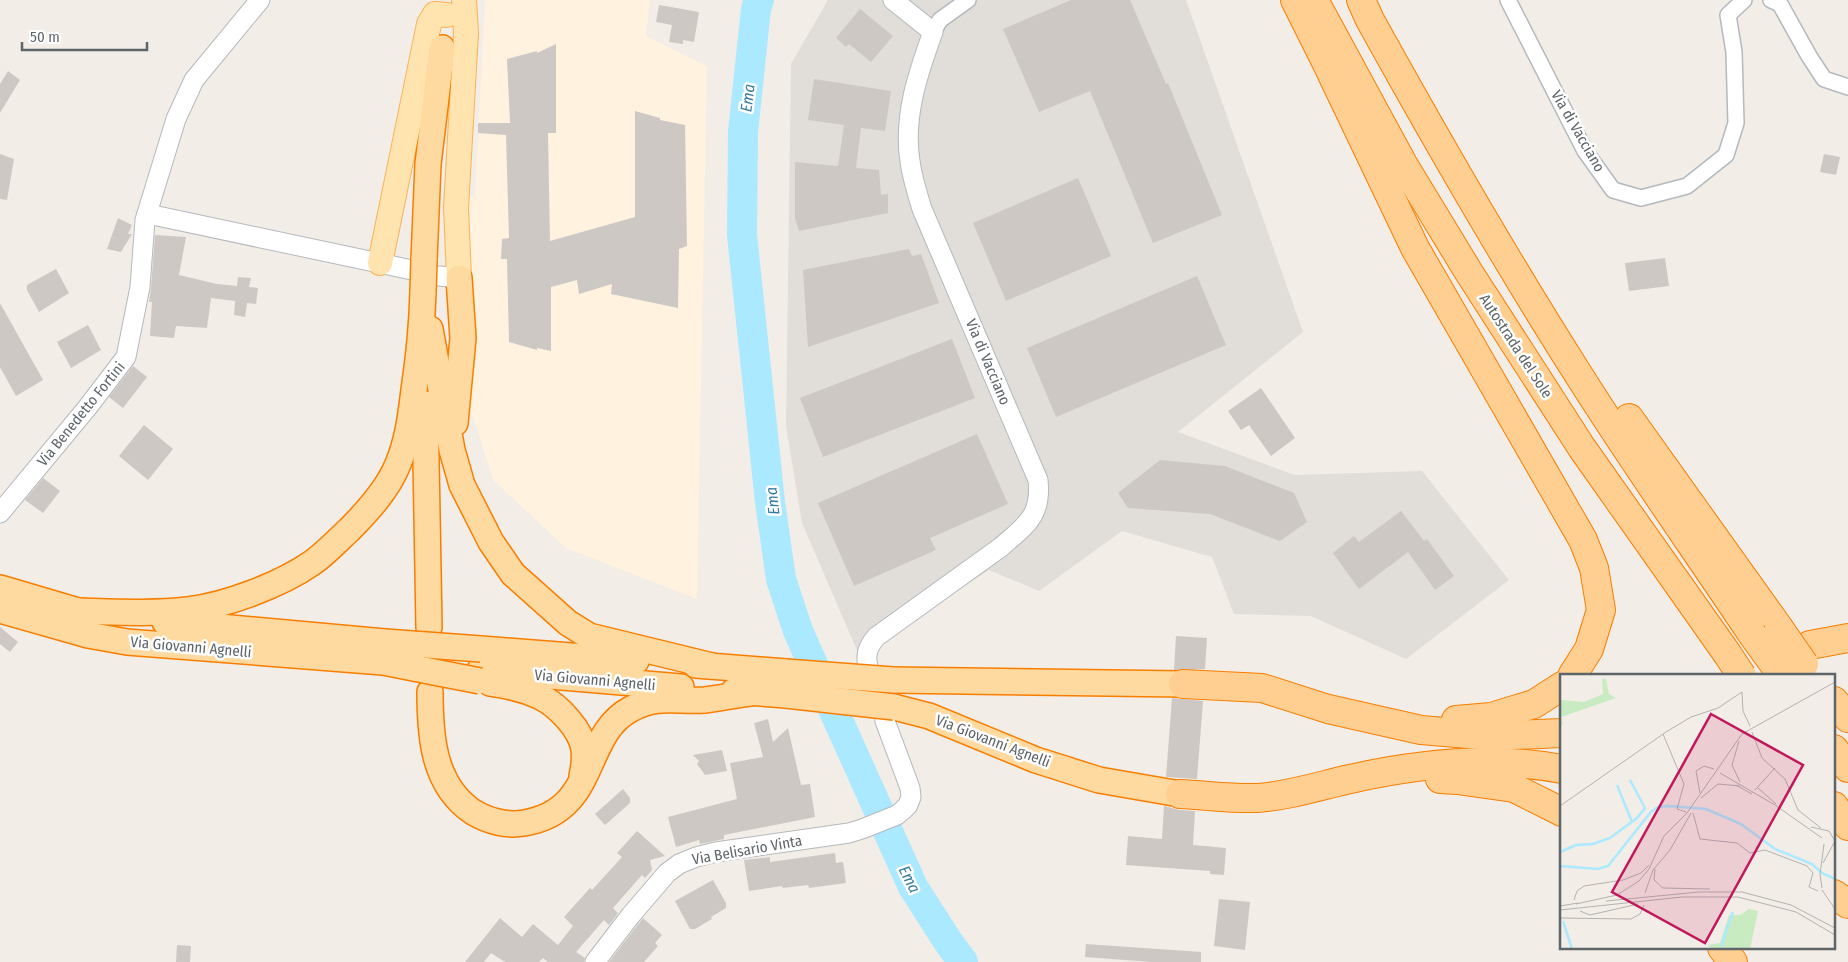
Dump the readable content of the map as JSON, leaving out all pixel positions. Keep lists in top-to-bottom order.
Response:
{
  "streets": {
    "highway": ["Autostrada del Sole", "Via Giovanni Agnelli"],
    "street": ["Via di Vacciano", "Via Benedetto Fortini", "Via Belisario Vinta"]
  },
  "crossings": [
    ["Via Giovanni Agnelli", "Via Belisario Vinta"]
  ],
  "water": ["Ema"],
  "scale_bar": "50 m"
}
